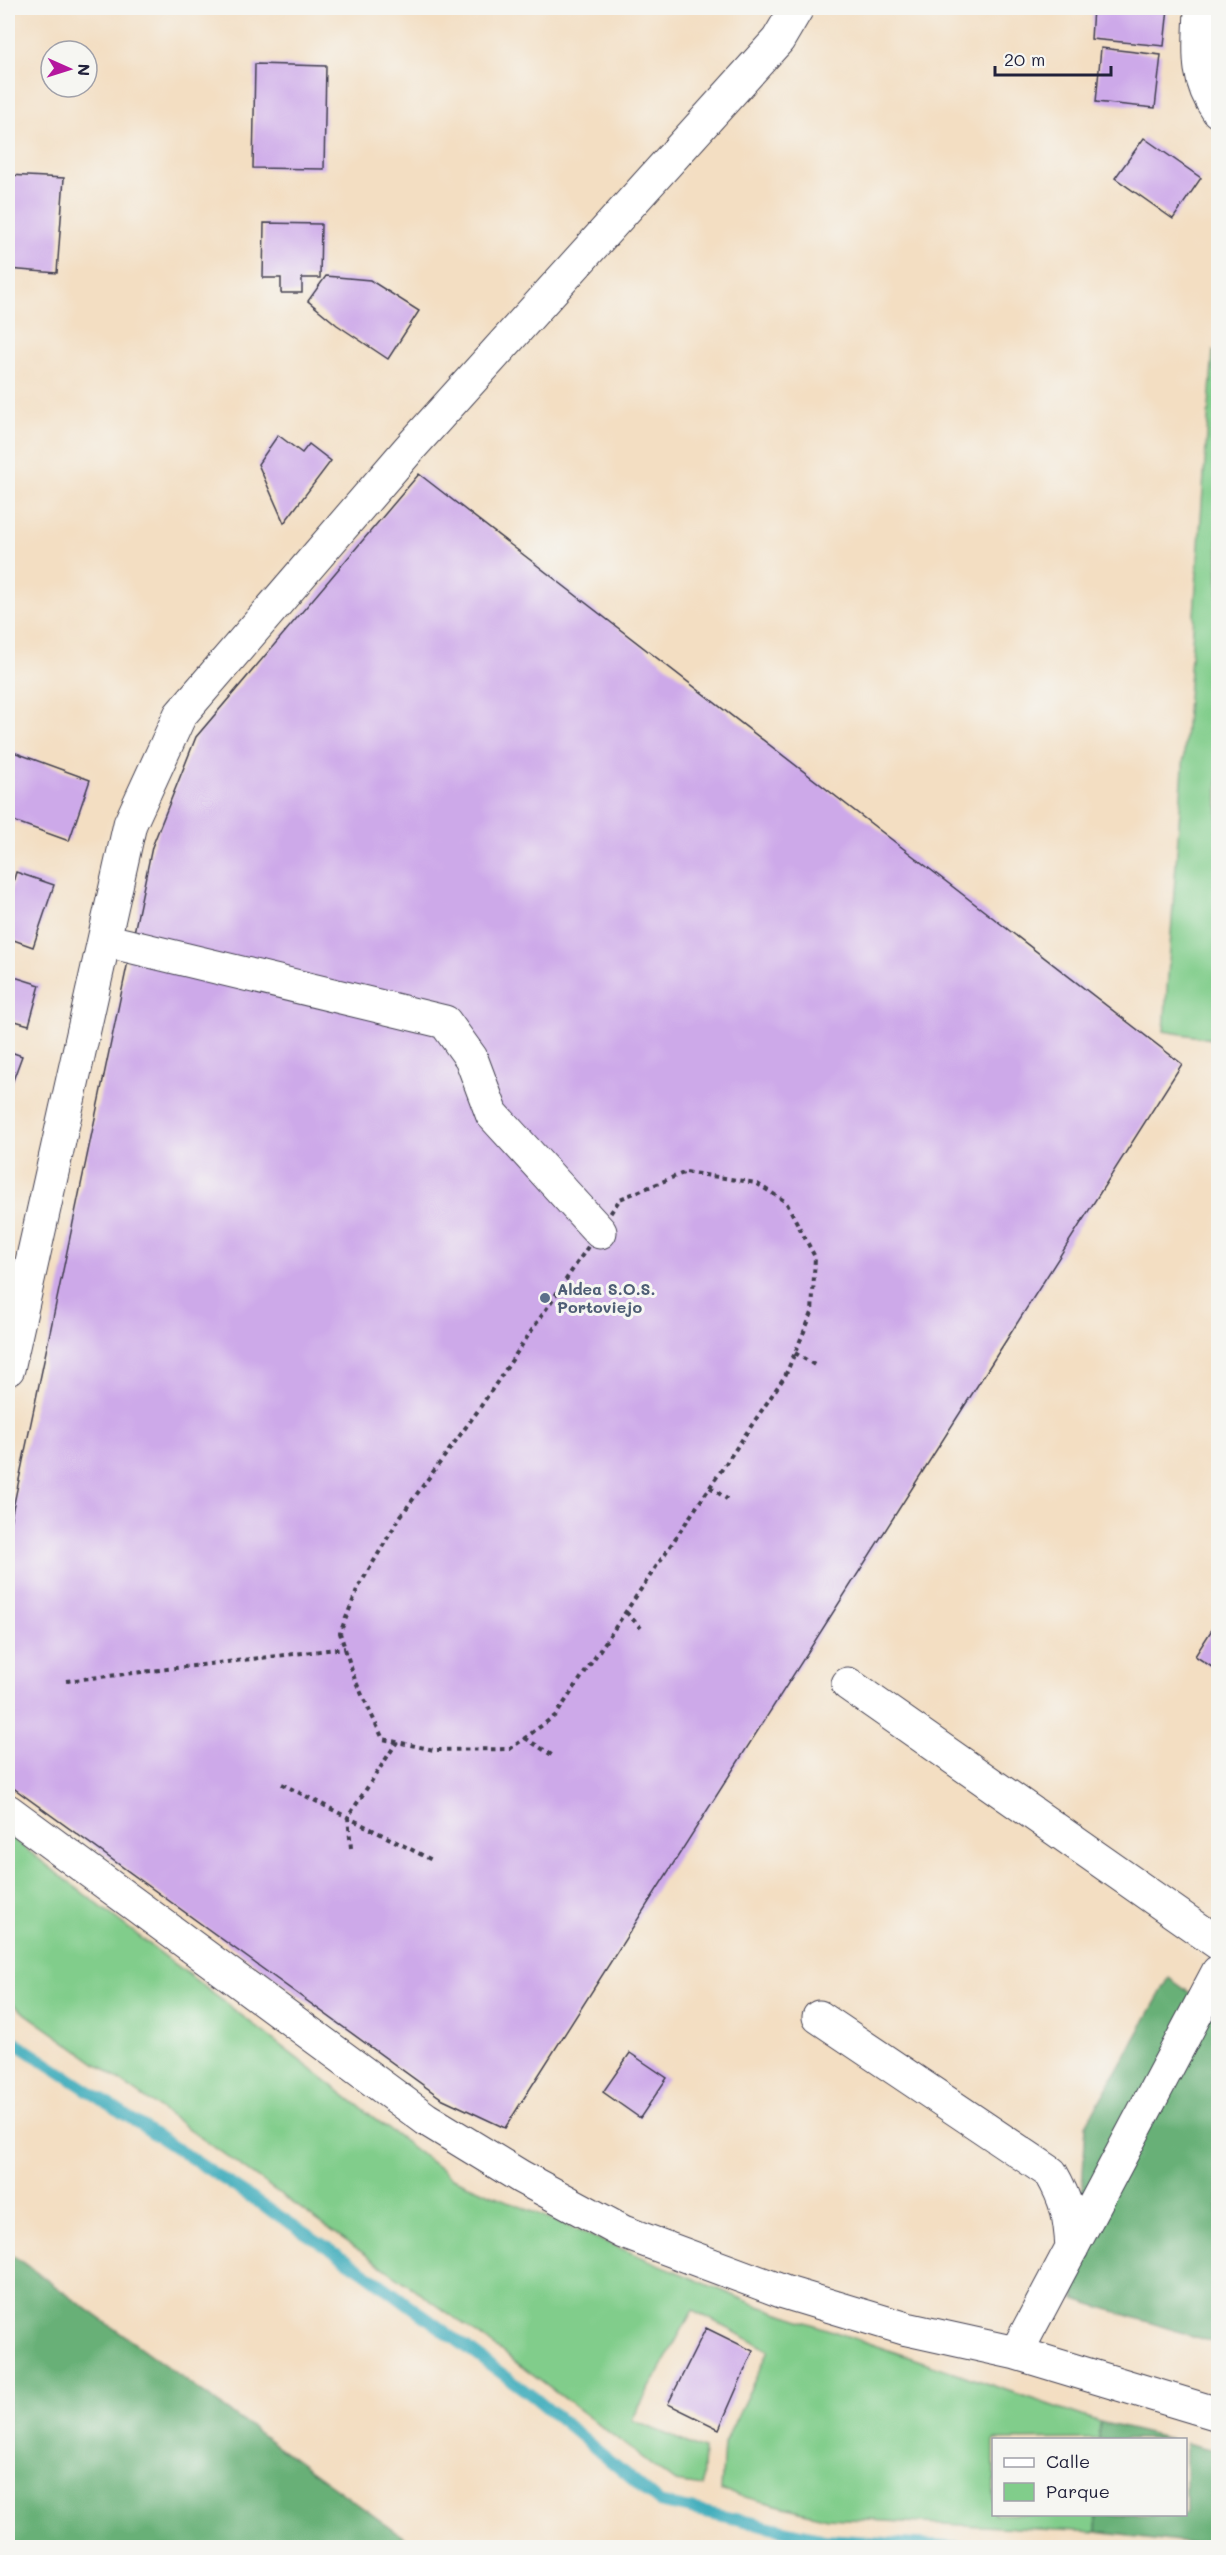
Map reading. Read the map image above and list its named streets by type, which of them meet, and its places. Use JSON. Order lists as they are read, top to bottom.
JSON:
{
  "places": ["Aldea S.O.S. Portoviejo"],
  "legend": ["Calle", "Parque"],
  "scale_bar": "20 m",
  "north": "right"
}
